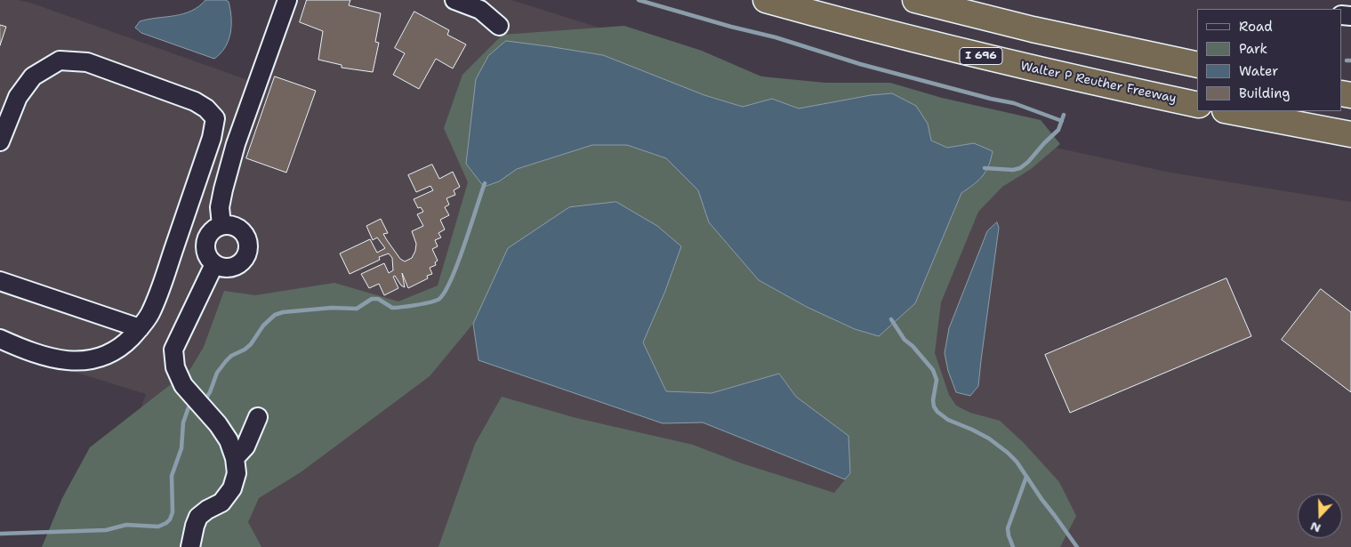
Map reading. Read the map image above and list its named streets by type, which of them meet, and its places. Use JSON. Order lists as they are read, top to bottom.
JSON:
{
  "streets": {
    "highway": ["I 696", "Walter P Reuther Freeway"]
  },
  "legend": [
    "Road",
    "Park",
    "Water",
    "Building"
  ],
  "north": "bottom"
}
